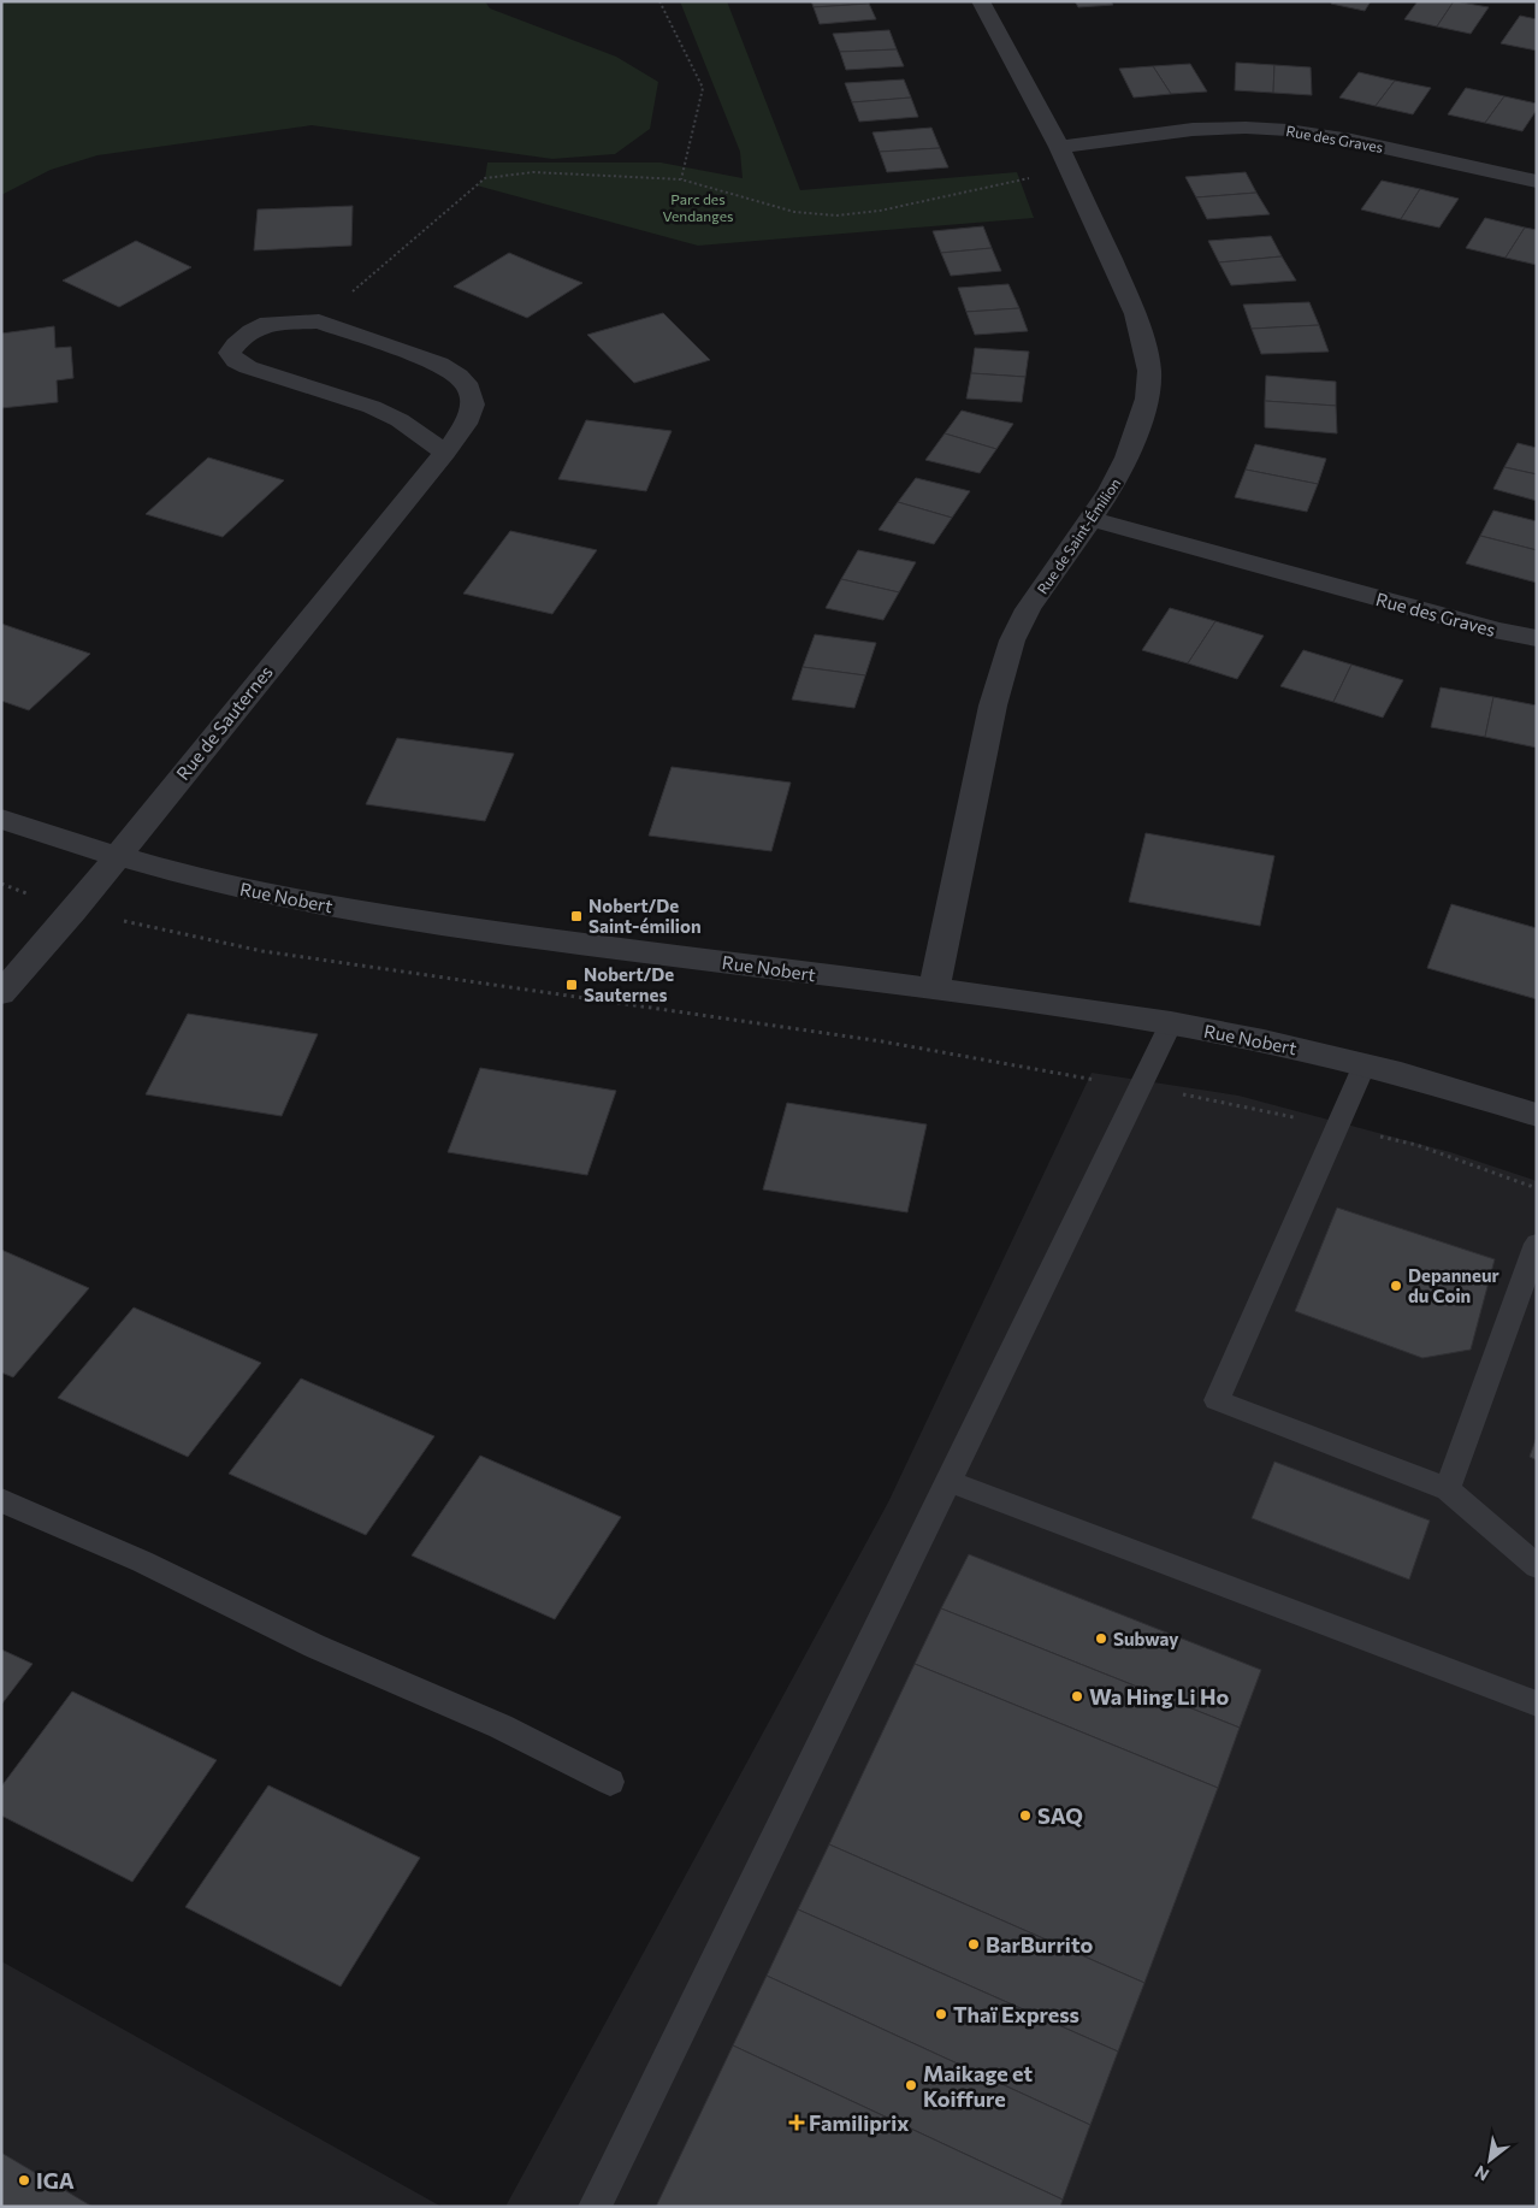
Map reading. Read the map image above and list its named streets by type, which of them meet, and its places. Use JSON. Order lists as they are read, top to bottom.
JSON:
{
  "streets": {
    "street": [
      "Rue des Graves",
      "Rue de Saint-Émilion",
      "Rue de Sauternes",
      "Rue Nobert"
    ]
  },
  "crossings": [
    ["Rue des Graves", "Rue de Saint-Émilion"],
    ["Rue de Saint-Émilion", "Rue Nobert"],
    ["Rue de Sauternes", "Rue Nobert"]
  ],
  "parks": ["Parc des Vendanges"],
  "places": {
    "transit": ["Nobert/De Saint-émilion", "Nobert/De Sauternes"],
    "other": [
      "Depanneur du Coin",
      "Subway",
      "Wa Hing Li Ho",
      "SAQ",
      "BarBurrito",
      "Thaï Express",
      "Maikage et Koiffure",
      "IGA"
    ],
    "health": ["Familiprix"]
  },
  "north": "bottom left"
}
